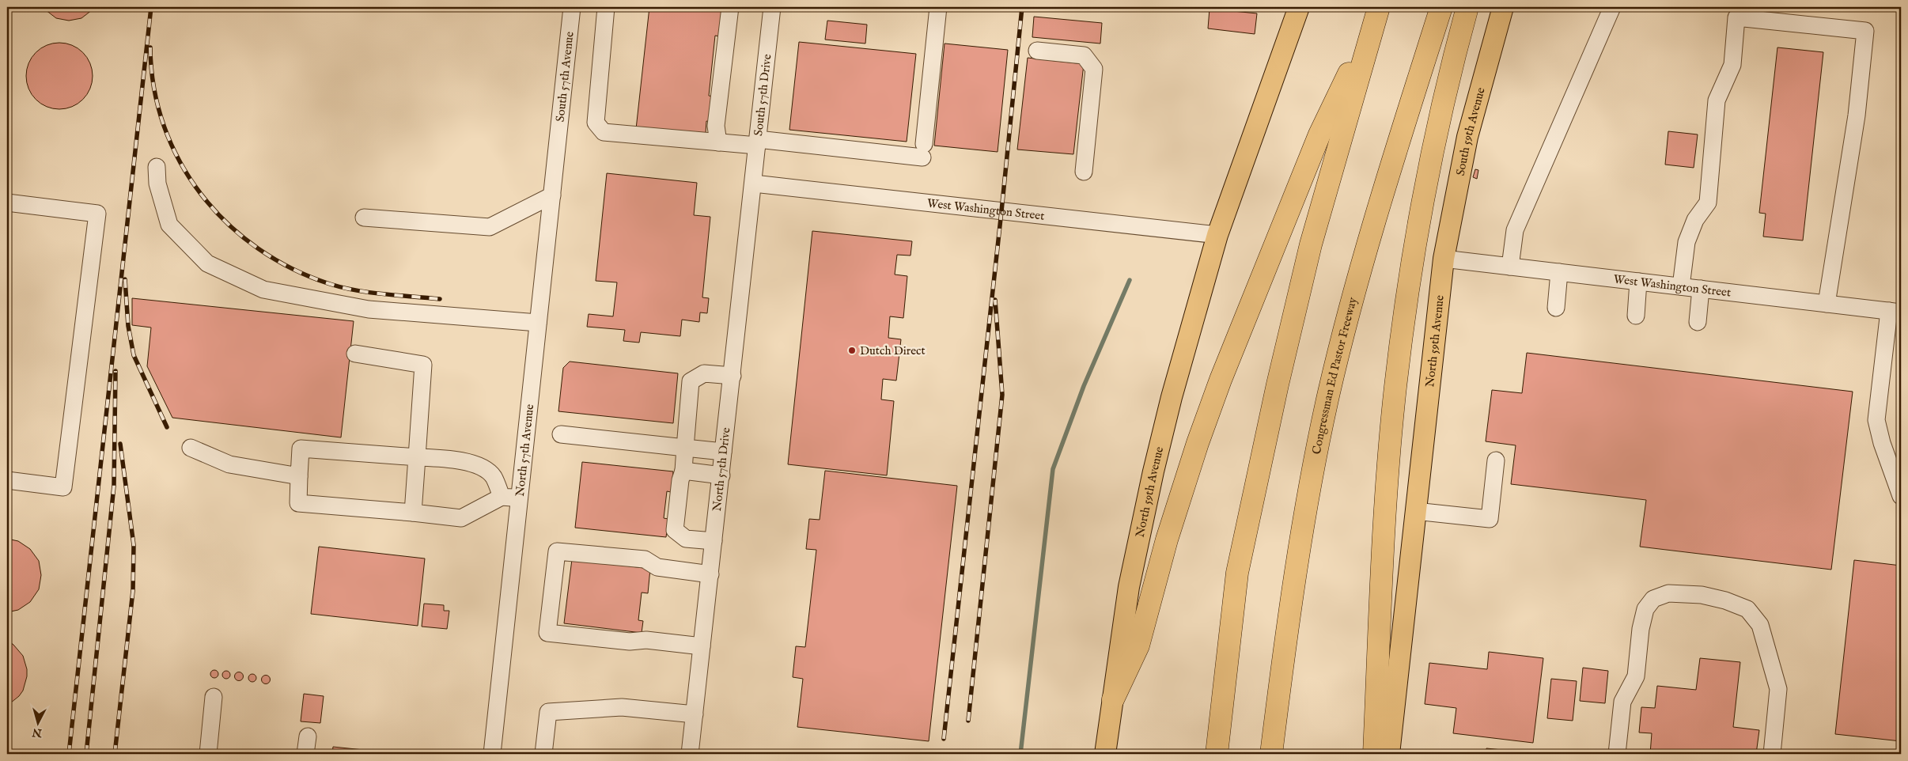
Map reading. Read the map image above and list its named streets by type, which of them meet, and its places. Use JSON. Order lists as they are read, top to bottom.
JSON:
{
  "streets": {
    "highway": ["Congressman Ed Pastor Freeway"],
    "main road": ["South 59th Avenue", "North 59th Avenue"],
    "street": [
      "South 57th Avenue",
      "South 57th Drive",
      "West Washington Street",
      "North 57th Avenue",
      "North 57th Drive"
    ]
  },
  "crossings": [
    ["South 57th Avenue", "North 57th Avenue"],
    ["South 57th Drive", "West Washington Street"],
    ["South 57th Drive", "North 57th Drive"],
    ["South 59th Avenue", "West Washington Street"],
    ["South 59th Avenue", "North 59th Avenue"],
    ["West Washington Street", "North 59th Avenue"],
    ["West Washington Street", "North 57th Drive"]
  ],
  "places": ["Dutch Direct"],
  "north": "bottom"
}
